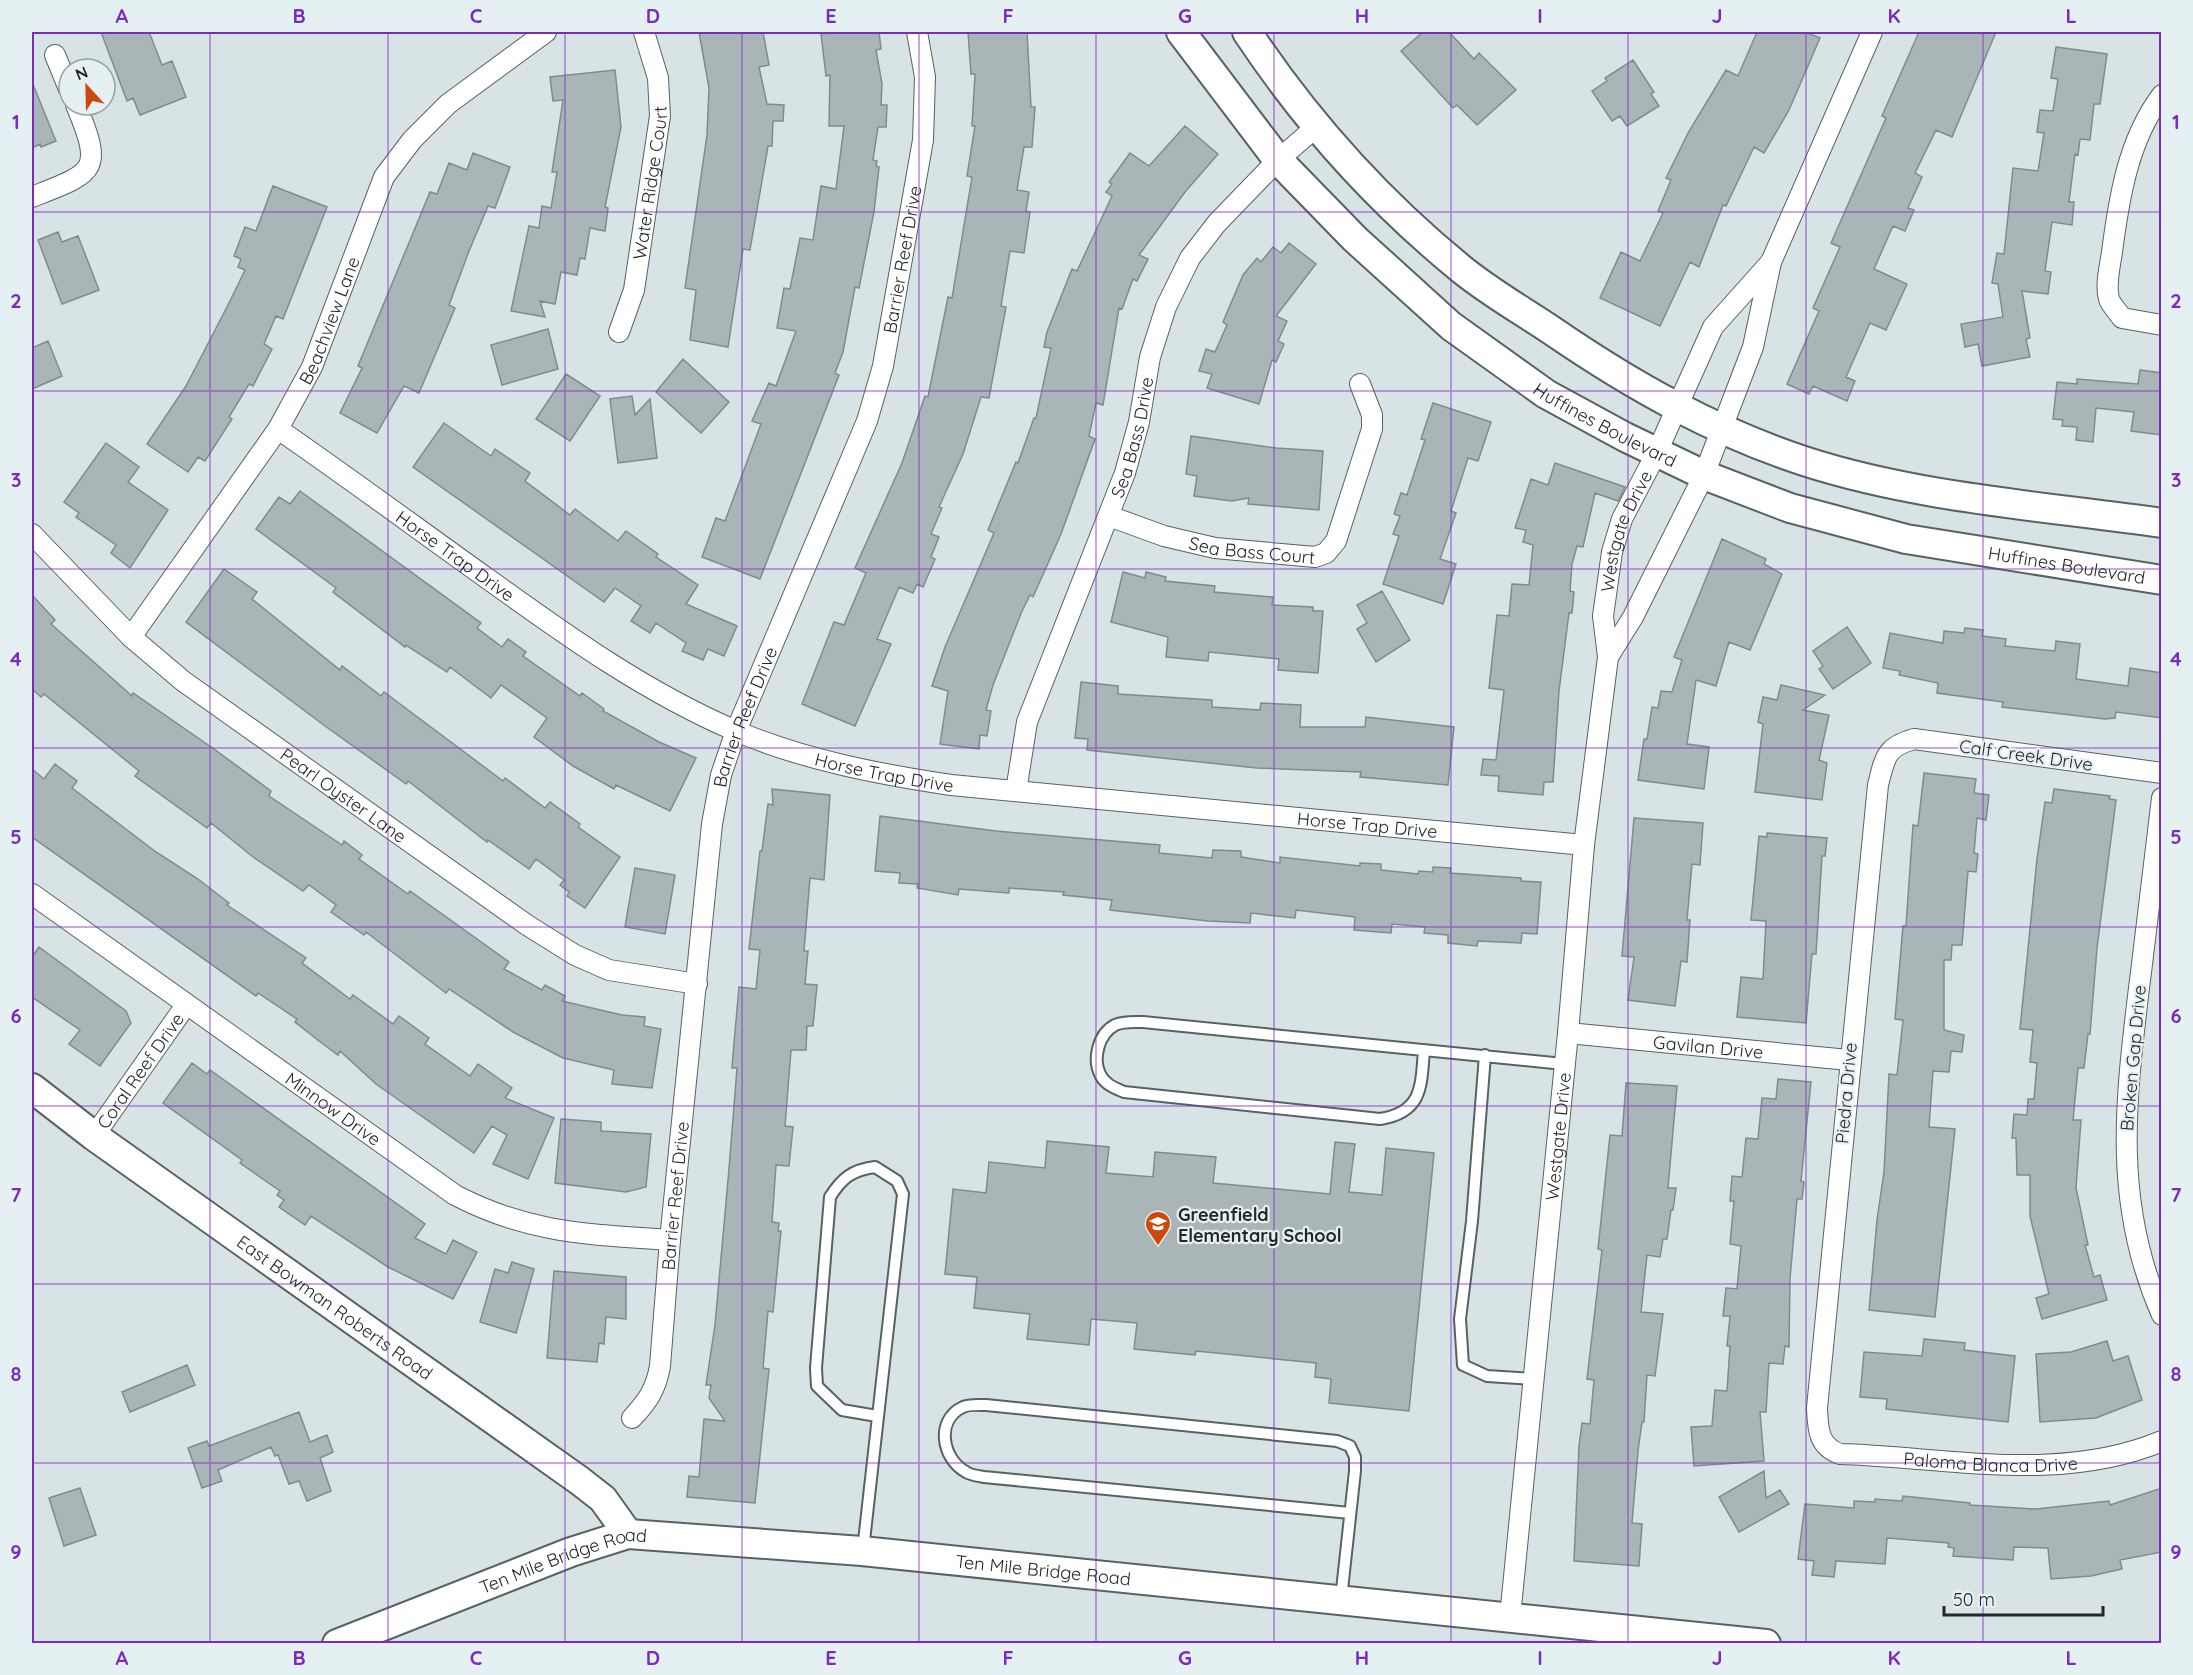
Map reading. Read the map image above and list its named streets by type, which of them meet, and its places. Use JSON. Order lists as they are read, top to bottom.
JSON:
{
  "streets": {
    "main road": ["Huffines Boulevard", "East Bowman Roberts Road", "Ten Mile Bridge Road"],
    "street": [
      "Water Ridge Court",
      "Barrier Reef Drive",
      "Beachview Lane",
      "Sea Bass Drive",
      "Westgate Drive",
      "Sea Bass Court",
      "Horse Trap Drive",
      "Calf Creek Drive",
      "Pearl Oyster Lane",
      "Gavilan Drive",
      "Broken Gap Drive",
      "Coral Reef Drive",
      "Piedra Drive",
      "Minnow Drive",
      "Paloma Blanca Drive"
    ]
  },
  "crossings": [
    ["Barrier Reef Drive", "Horse Trap Drive"],
    ["Barrier Reef Drive", "Pearl Oyster Lane"],
    ["Barrier Reef Drive", "Minnow Drive"],
    ["Beachview Lane", "Horse Trap Drive"],
    ["Beachview Lane", "Pearl Oyster Lane"],
    ["Huffines Boulevard", "Sea Bass Drive"],
    ["Huffines Boulevard", "Westgate Drive"],
    ["Sea Bass Drive", "Sea Bass Court"],
    ["Sea Bass Drive", "Horse Trap Drive"],
    ["Westgate Drive", "Horse Trap Drive"],
    ["Westgate Drive", "Gavilan Drive"],
    ["Westgate Drive", "Ten Mile Bridge Road"],
    ["Calf Creek Drive", "Piedra Drive"],
    ["Gavilan Drive", "Piedra Drive"],
    ["Coral Reef Drive", "Minnow Drive"],
    ["Coral Reef Drive", "East Bowman Roberts Road"],
    ["Piedra Drive", "Paloma Blanca Drive"],
    ["East Bowman Roberts Road", "Ten Mile Bridge Road"]
  ],
  "places": {
    "school or university": ["Greenfield Elementary School"]
  },
  "scale_bar": "50 m",
  "north": "top",
  "grid": {
    "columns": [
      "A",
      "B",
      "C",
      "D",
      "E",
      "F",
      "G",
      "H",
      "I",
      "J",
      "K",
      "L"
    ],
    "rows": [
      "1",
      "2",
      "3",
      "4",
      "5",
      "6",
      "7",
      "8",
      "9"
    ]
  }
}
